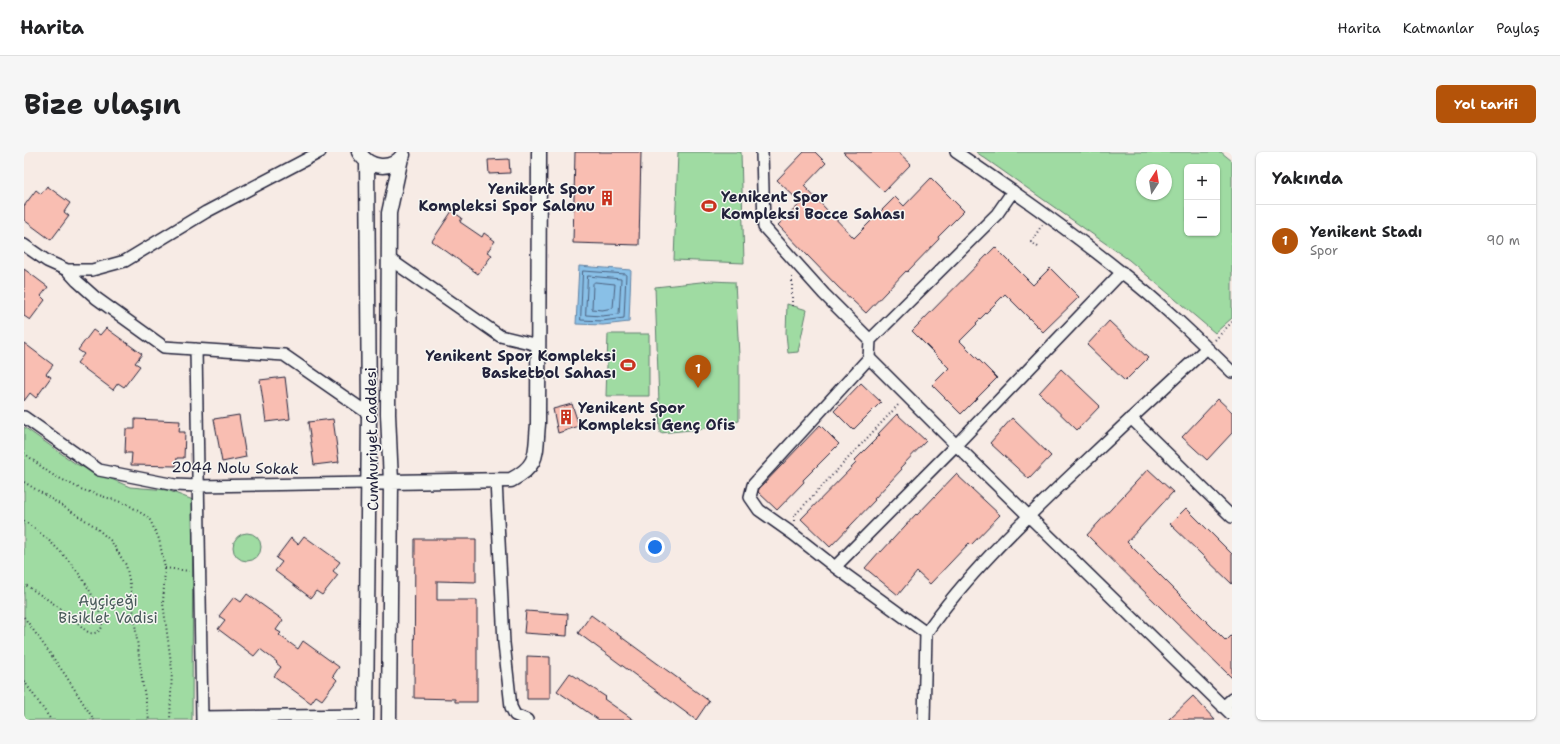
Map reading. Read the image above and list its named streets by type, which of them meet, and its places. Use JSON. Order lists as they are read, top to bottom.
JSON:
{
  "streets": {
    "street": ["Cumhuriyet Caddesi", "2044 Nolu Sokak"]
  },
  "crossings": [
    ["Cumhuriyet Caddesi", "2044 Nolu Sokak"]
  ],
  "parks": ["Ayçiçeği Bisiklet Vadisi"],
  "places": {
    "building": ["Yenikent Spor Kompleksi Spor Salonu", "Yenikent Spor Kompleksi Genç Ofis"],
    "sports": ["Yenikent Spor Kompleksi Bocce Sahası", "Yenikent Spor Kompleksi Basketbol Sahası"]
  },
  "north": "top",
  "page": {
    "header": "Harita",
    "nav": ["Harita", "Katmanlar", "Paylaş"],
    "title": "Bize ulaşın",
    "buttons": "Yol tarifi",
    "heading": "Yakında",
    "map_buttons": ["+", "−"],
    "list": [
      {
        "mark": "1",
        "name": "Yenikent Stadı",
        "note": "Spor",
        "value": "90 m"
      }
    ],
    "pins": "1"
  }
}
